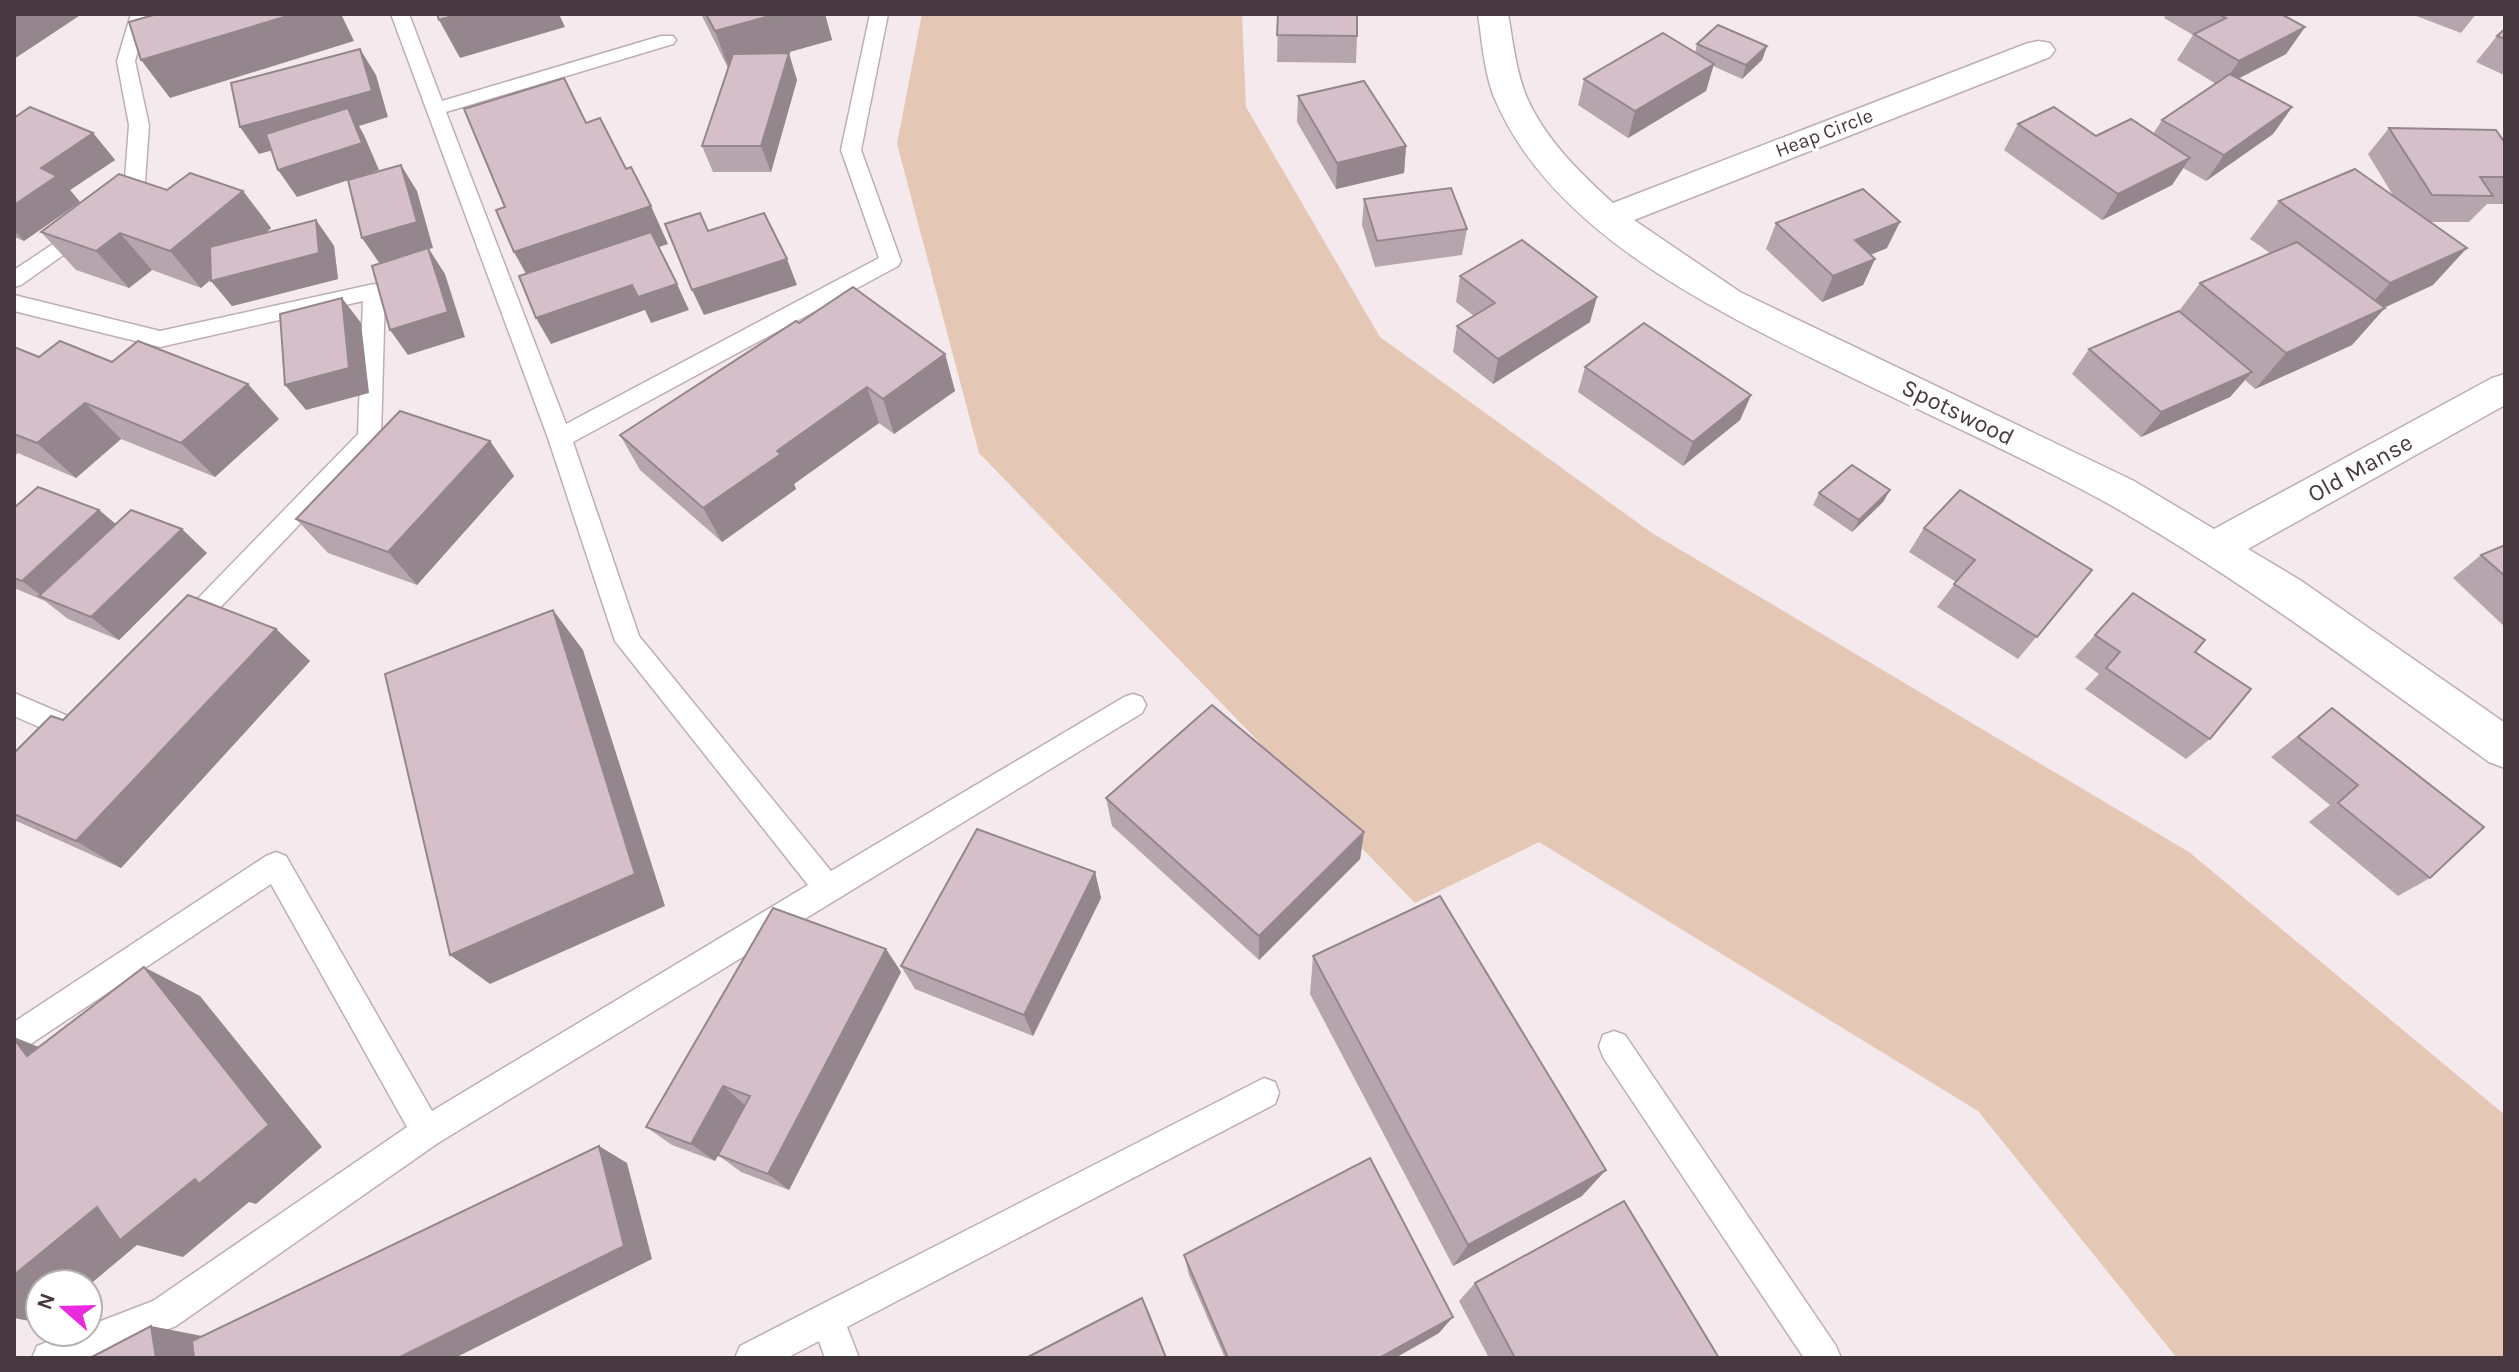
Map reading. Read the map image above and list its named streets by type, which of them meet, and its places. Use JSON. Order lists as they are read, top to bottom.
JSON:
{
  "streets": {
    "street": ["Heap Circle", "Spotswood", "Old Manse"]
  },
  "crossings": [
    ["Heap Circle", "Spotswood"],
    ["Spotswood", "Old Manse"]
  ],
  "north": "left"
}
